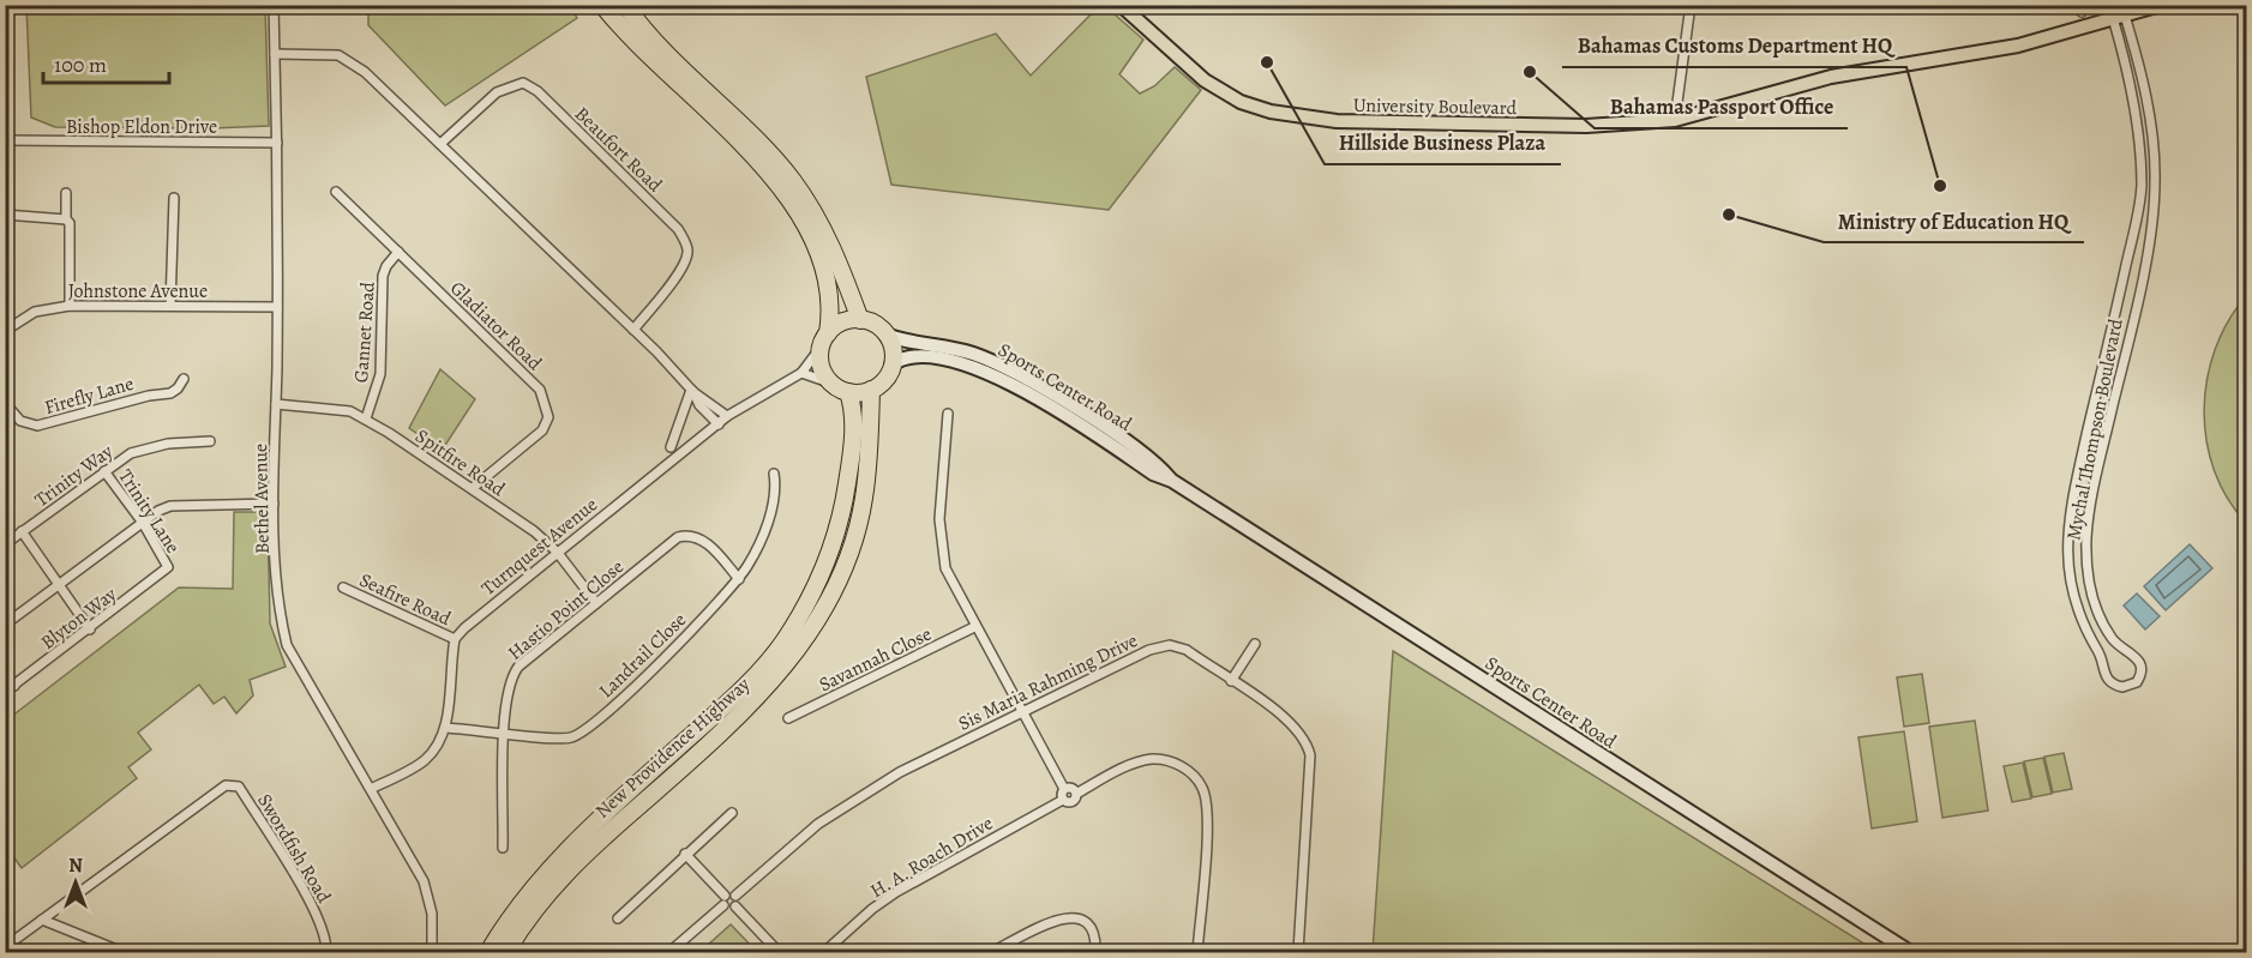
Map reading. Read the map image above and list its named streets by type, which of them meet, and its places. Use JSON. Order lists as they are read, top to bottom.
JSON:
{
  "streets": {
    "highway": ["New Providence Highway"],
    "main road": ["University Boulevard", "Sports Center Road"],
    "street": [
      "Bishop Eldon Drive",
      "Beaufort Road",
      "Johnstone Avenue",
      "Gladiator Road",
      "Gannet Road",
      "Firefly Lane",
      "Mychal Thompson Boulevard",
      "Spitfire Road",
      "Trinity Way",
      "Bethel Avenue",
      "Trinity Lane",
      "Turnquest Avenue",
      "Seafire Road",
      "Hastio Point Close",
      "Blyton Way",
      "Landrail Close",
      "Savannah Close",
      "Sis Maria Rahming Drive",
      "Swordfish Road",
      "H. A. Roach Drive"
    ]
  },
  "crossings": [
    ["University Boulevard", "Mychal Thompson Boulevard"],
    ["Bishop Eldon Drive", "Bethel Avenue"],
    ["Johnstone Avenue", "Bethel Avenue"],
    ["Gladiator Road", "Gannet Road"],
    ["Gladiator Road", "Spitfire Road"],
    ["Gannet Road", "Spitfire Road"],
    ["Sports Center Road", "New Providence Highway"],
    ["Spitfire Road", "Bethel Avenue"],
    ["Spitfire Road", "Turnquest Avenue"],
    ["Spitfire Road", "Hastio Point Close"],
    ["Trinity Way", "Trinity Lane"],
    ["Trinity Lane", "Blyton Way"],
    ["Turnquest Avenue", "Seafire Road"],
    ["Hastio Point Close", "Landrail Close"]
  ],
  "places": [
    "Hillside Business Plaza",
    "Bahamas Passport Office",
    "Bahamas Customs Department HQ",
    "Ministry of Education HQ"
  ],
  "scale_bar": "100 m",
  "north": "top"
}
